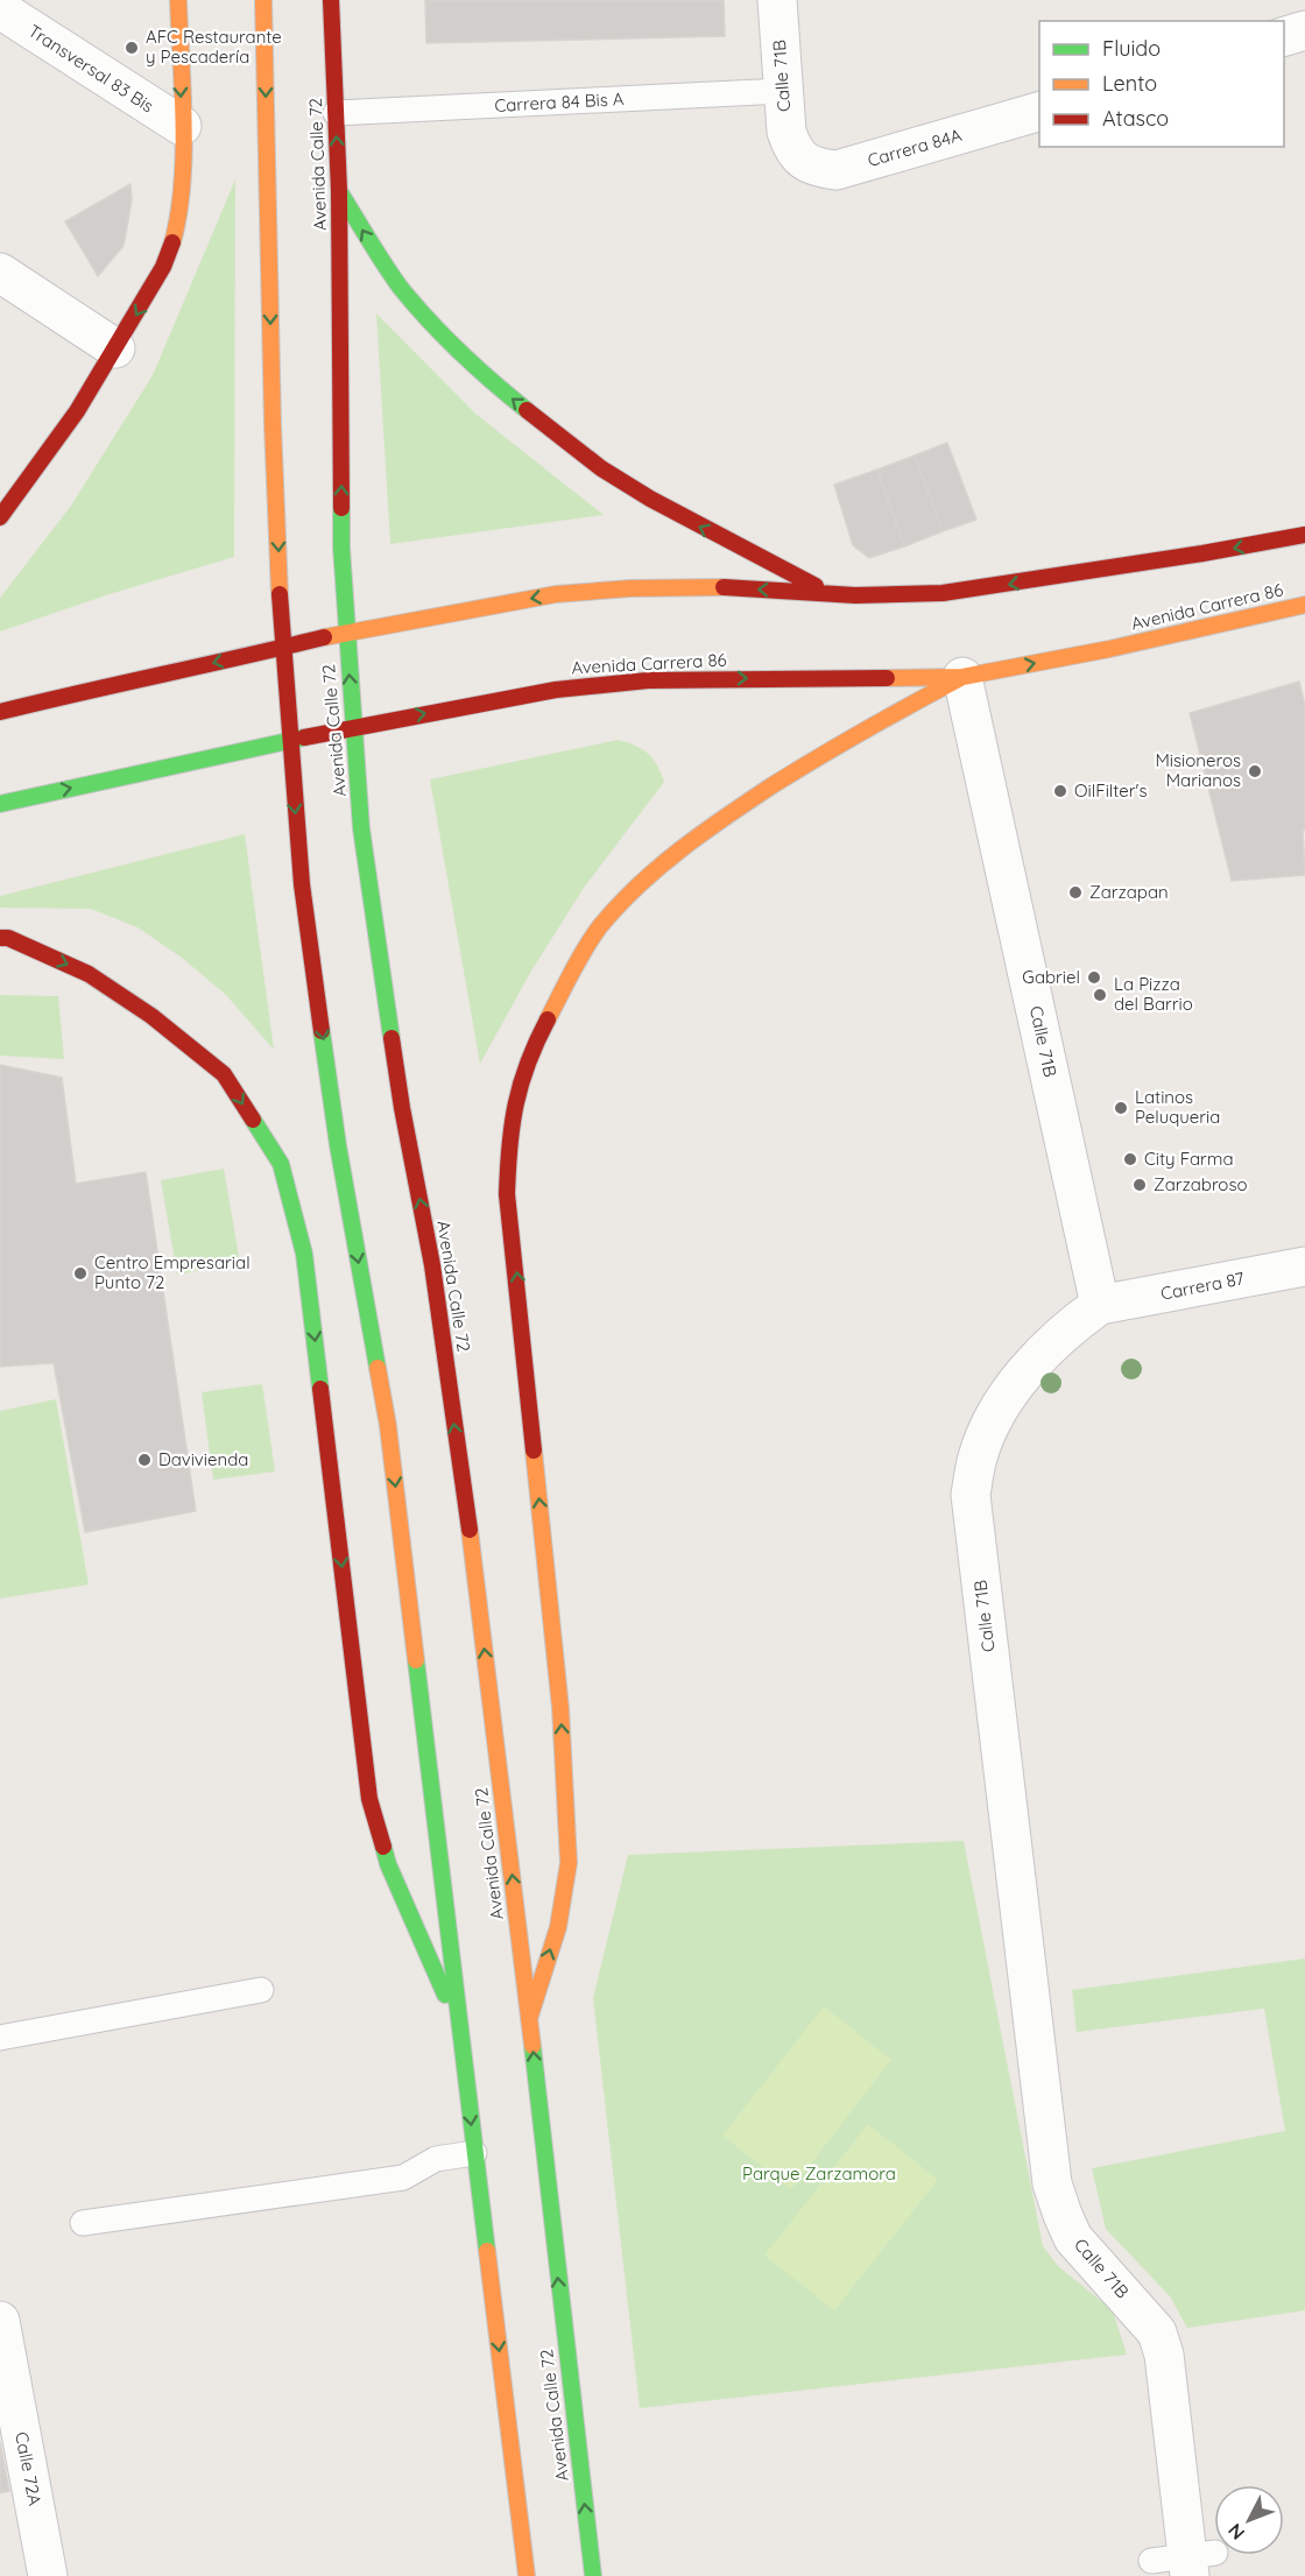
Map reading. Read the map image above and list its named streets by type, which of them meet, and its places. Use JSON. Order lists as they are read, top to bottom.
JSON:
{
  "streets": {
    "main road": ["Avenida Calle 72", "Avenida Carrera 86"],
    "street": [
      "Transversal 83 Bis",
      "Calle 71B",
      "Carrera 84A",
      "Carrera 87",
      "Calle 72A"
    ],
    "lane": ["Carrera 84 Bis A"]
  },
  "crossings": [
    ["Calle 71B", "Carrera 84 Bis A"],
    ["Calle 71B", "Carrera 84A"],
    ["Calle 71B", "Avenida Carrera 86"],
    ["Calle 71B", "Carrera 87"],
    ["Carrera 84 Bis A", "Avenida Calle 72"],
    ["Avenida Calle 72", "Avenida Carrera 86"]
  ],
  "parks": ["Parque Zarzamora"],
  "places": [
    "AFC Restaurante y Pescadería",
    "Misioneros Marianos",
    "OilFilter's",
    "Zarzapan",
    "Gabriel",
    "La Pizza del Barrio",
    "Latinos Peluqueria",
    "City Farma",
    "Zarzabroso",
    "Centro Empresarial Punto 72",
    "Davivienda"
  ],
  "legend": ["Fluido", "Lento", "Atasco"],
  "north": "bottom left"
}
